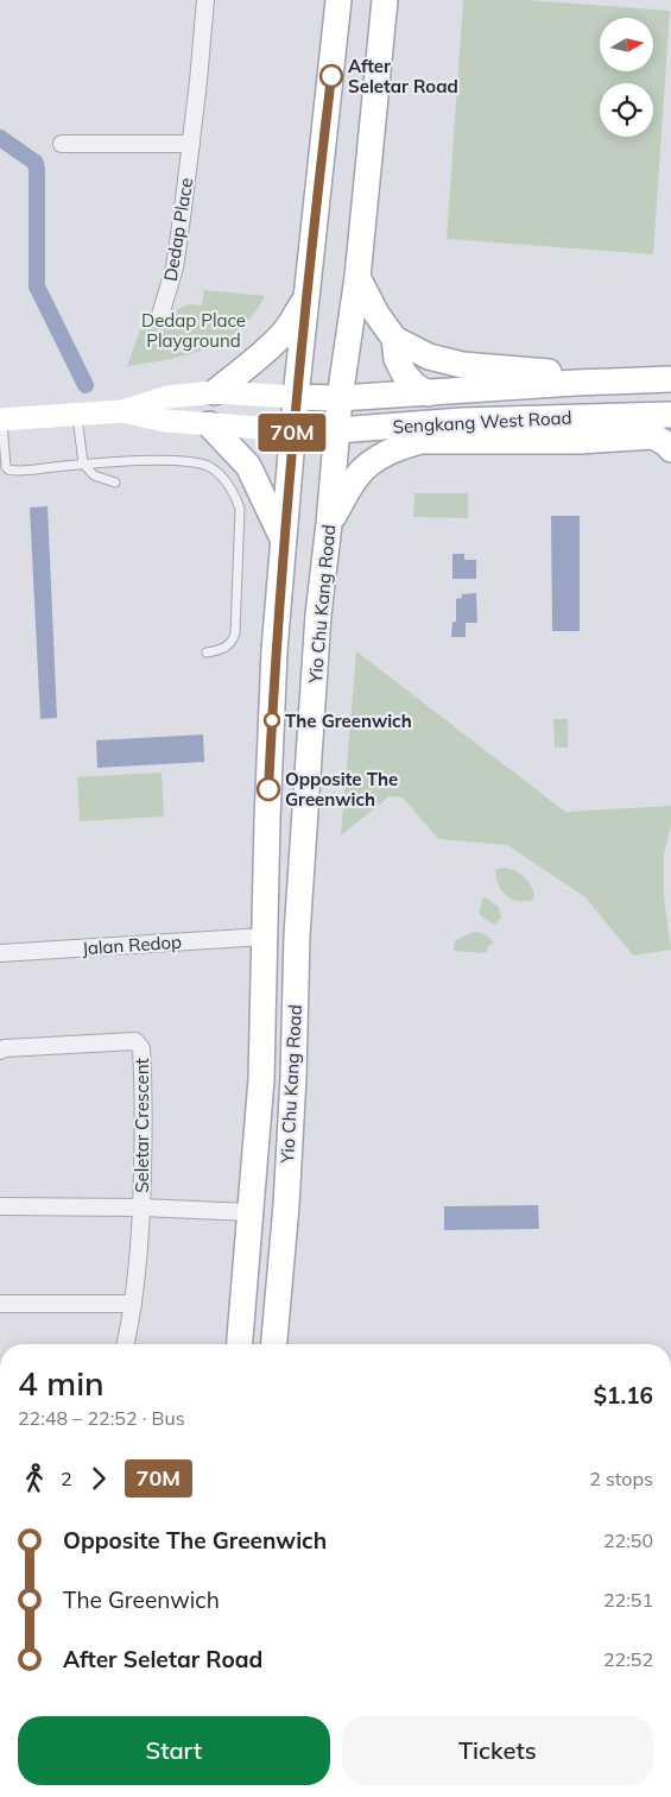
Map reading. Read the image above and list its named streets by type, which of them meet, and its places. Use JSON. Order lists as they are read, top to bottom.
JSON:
{
  "streets": {
    "main road": ["Sengkang West Road", "Yio Chu Kang Road"],
    "street": ["Dedap Place", "Jalan Redop", "Seletar Crescent"]
  },
  "crossings": [
    ["Sengkang West Road", "Yio Chu Kang Road"],
    ["Yio Chu Kang Road", "Jalan Redop"]
  ],
  "parks": ["Dedap Place Playground"],
  "places": ["After Seletar Road", "The Greenwich", "Opposite The Greenwich"],
  "lines": ["bus line 70M"],
  "north": "right",
  "page": {
    "on_map": "70M",
    "heading": ["4 min", "22:48 – 22:52 · Bus", "$1.16"],
    "legs": ["2", "70M", "2 stops"],
    "list": [
      {
        "name": "Opposite The Greenwich",
        "value": "22:50"
      },
      {
        "name": "The Greenwich",
        "value": "22:51"
      },
      {
        "name": "After Seletar Road",
        "value": "22:52"
      }
    ],
    "buttons": ["Start", "Tickets"]
  }
}
